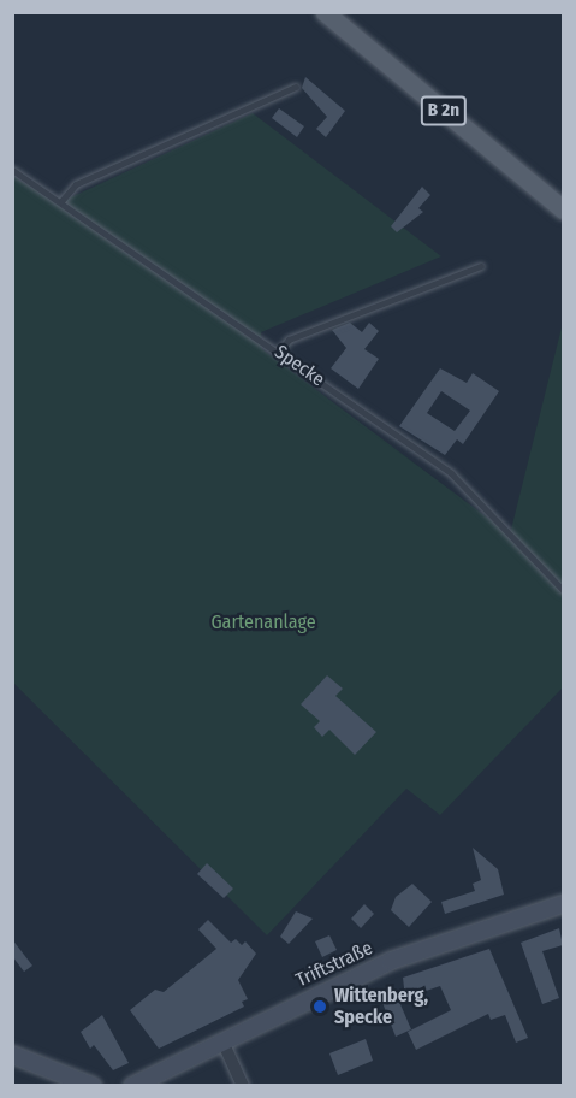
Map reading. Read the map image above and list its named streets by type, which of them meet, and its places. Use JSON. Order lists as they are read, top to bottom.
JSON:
{
  "streets": {
    "main road": ["B 2n", "Triftstraße"],
    "lane": ["Specke"]
  },
  "parks": ["Gartenanlage"],
  "places": ["Wittenberg, Specke"]
}
